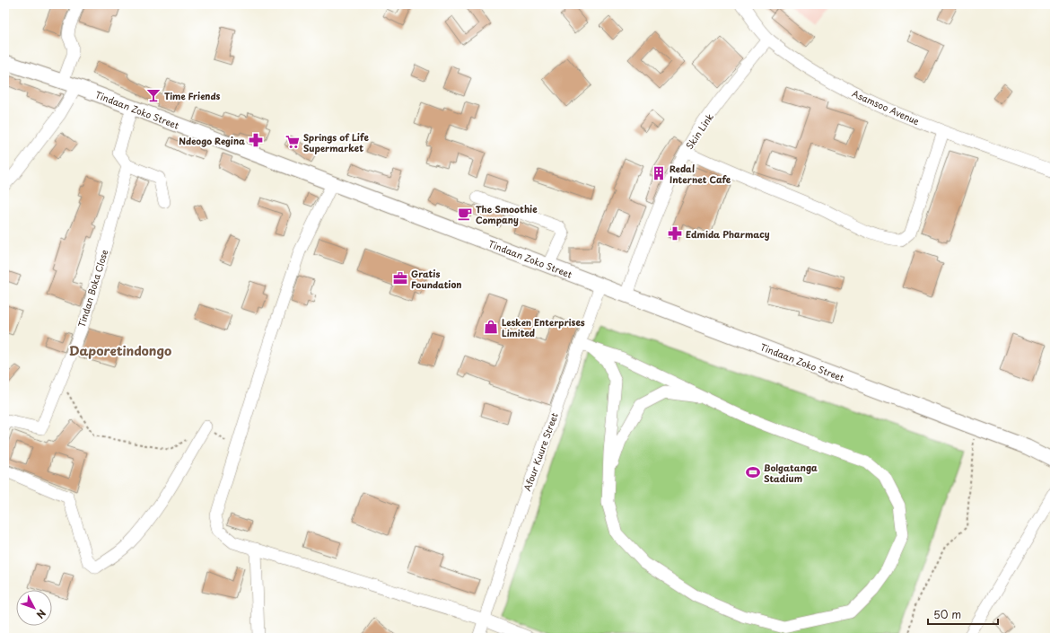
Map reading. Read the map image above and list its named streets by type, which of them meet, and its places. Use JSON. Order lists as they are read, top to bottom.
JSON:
{
  "streets": {
    "main road": ["Tindaan Zoko Street"],
    "street": [
      "Asamsoo Avenue",
      "Skin Link",
      "Tindan Boka Close",
      "Afour Kuure Street"
    ]
  },
  "crossings": [
    ["Asamsoo Avenue", "Skin Link"],
    ["Tindaan Zoko Street", "Skin Link"],
    ["Tindaan Zoko Street", "Afour Kuure Street"]
  ],
  "districts": ["Daporetindongo"],
  "places": {
    "bar": ["Time Friends"],
    "pharmacy": ["Ndeogo Regina", "Edmida Pharmacy"],
    "supermarket": ["Springs of Life Supermarket"],
    "building": ["Redal Internet Cafe"],
    "cafe": ["The Smoothie Company"],
    "office": ["Gratis Foundation"],
    "shop": ["Lesken Enterprises Limited"],
    "sports": ["Bolgatanga Stadium"]
  },
  "scale_bar": "50 m",
  "north": "bottom right"
}
